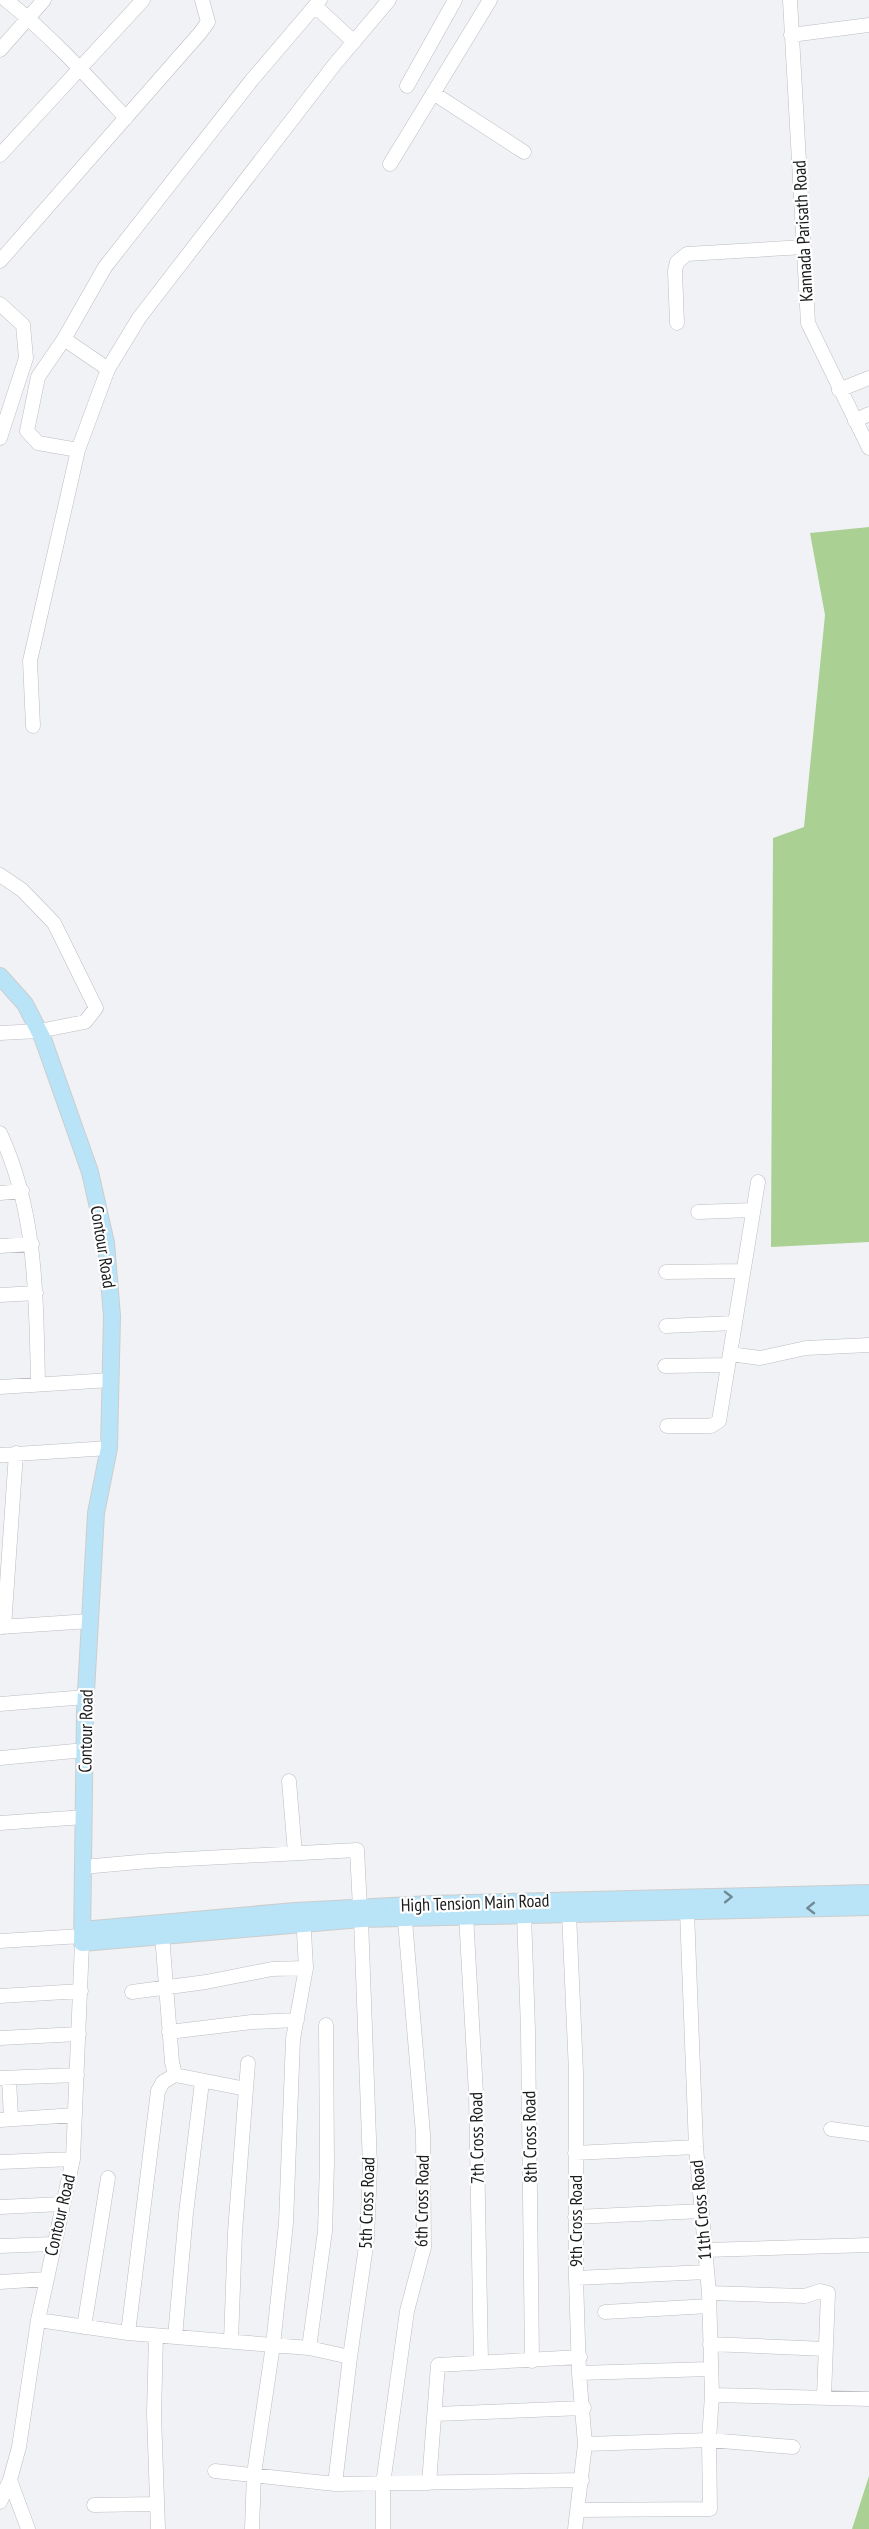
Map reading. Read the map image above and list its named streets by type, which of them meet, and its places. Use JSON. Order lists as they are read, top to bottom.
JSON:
{
  "streets": {
    "main road": ["Contour Road", "High Tension Main Road"],
    "street": [
      "Kannada Parisath Road",
      "8th Cross Road",
      "7th Cross Road",
      "6th Cross Road",
      "5th Cross Road",
      "11th Cross Road",
      "9th Cross Road"
    ]
  },
  "crossings": [
    ["Contour Road", "High Tension Main Road"],
    ["High Tension Main Road", "6th Cross Road"],
    ["High Tension Main Road", "5th Cross Road"],
    ["11th Cross Road", "9th Cross Road"]
  ]
}
